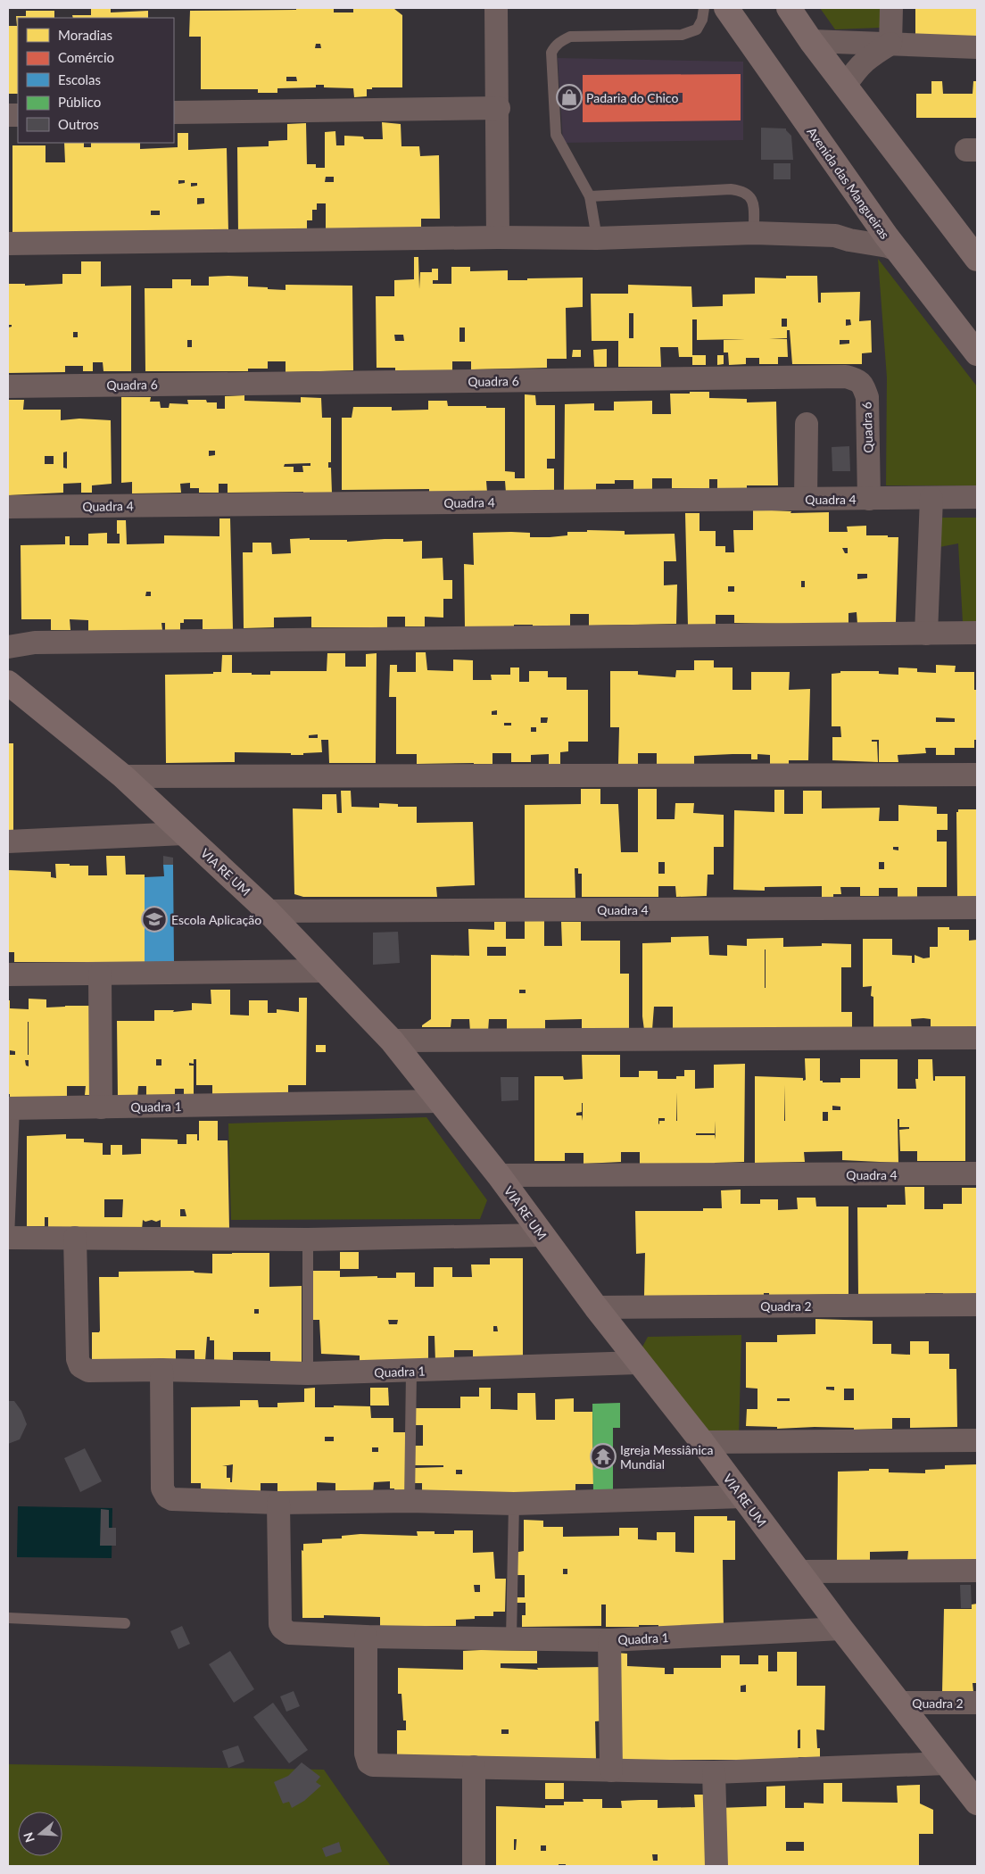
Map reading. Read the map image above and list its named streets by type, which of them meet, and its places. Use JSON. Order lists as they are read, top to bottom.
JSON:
{
  "streets": {
    "street": [
      "Avenida das Mangueiras",
      "Quadra 6",
      "Quadra 4",
      "VIA RE UM",
      "Quadra 1",
      "Quadra 2"
    ]
  },
  "crossings": [
    ["Quadra 6", "Quadra 4"],
    ["Quadra 4", "VIA RE UM"],
    ["VIA RE UM", "Quadra 1"],
    ["VIA RE UM", "Quadra 2"]
  ],
  "places": {
    "shop": ["Padaria do Chico"],
    "school or university": ["Escola Aplicação"],
    "temple": ["Igreja Messiânica Mundial"]
  },
  "legend": [
    "Moradias",
    "Comércio",
    "Escolas",
    "Público",
    "Outros"
  ],
  "north": "left"
}
